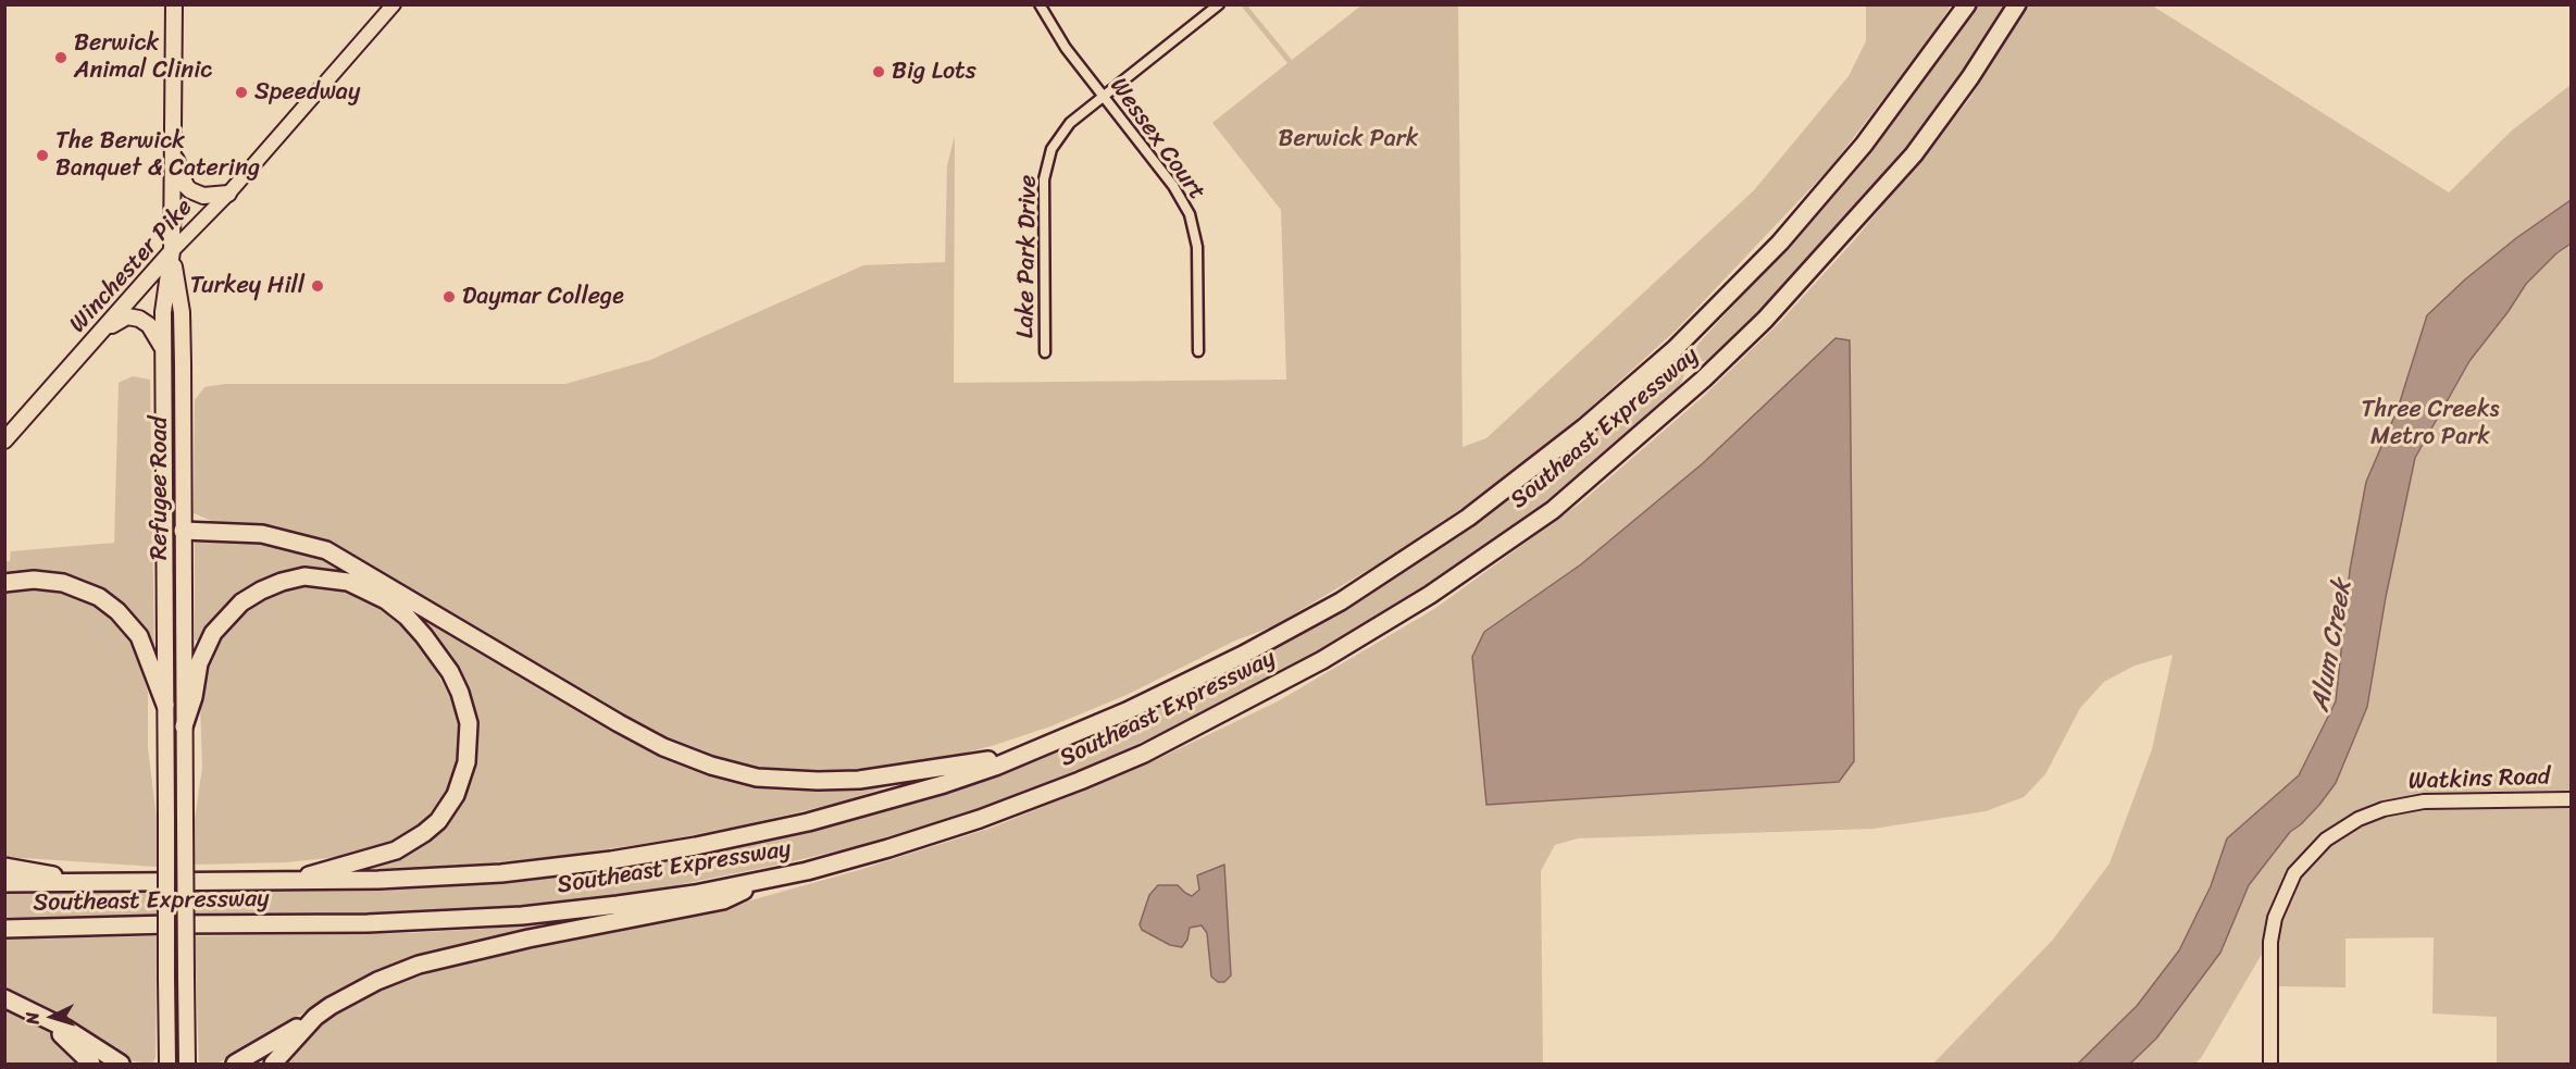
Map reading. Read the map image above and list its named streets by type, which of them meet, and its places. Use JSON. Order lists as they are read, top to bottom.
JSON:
{
  "streets": {
    "highway": ["Southeast Expressway"],
    "main road": ["Winchester Pike", "Refugee Road"],
    "street": ["Wessex Court", "Lake Park Drive", "Watkins Road"]
  },
  "crossings": [
    ["Wessex Court", "Lake Park Drive"],
    ["Winchester Pike", "Refugee Road"]
  ],
  "water": ["Alum Creek"],
  "parks": ["Berwick Park", "Three Creeks Metro Park"],
  "places": [
    "Berwick Animal Clinic",
    "Big Lots",
    "Speedway",
    "The Berwick Banquet & Catering",
    "Turkey Hill",
    "Daymar College"
  ],
  "north": "left"
}
